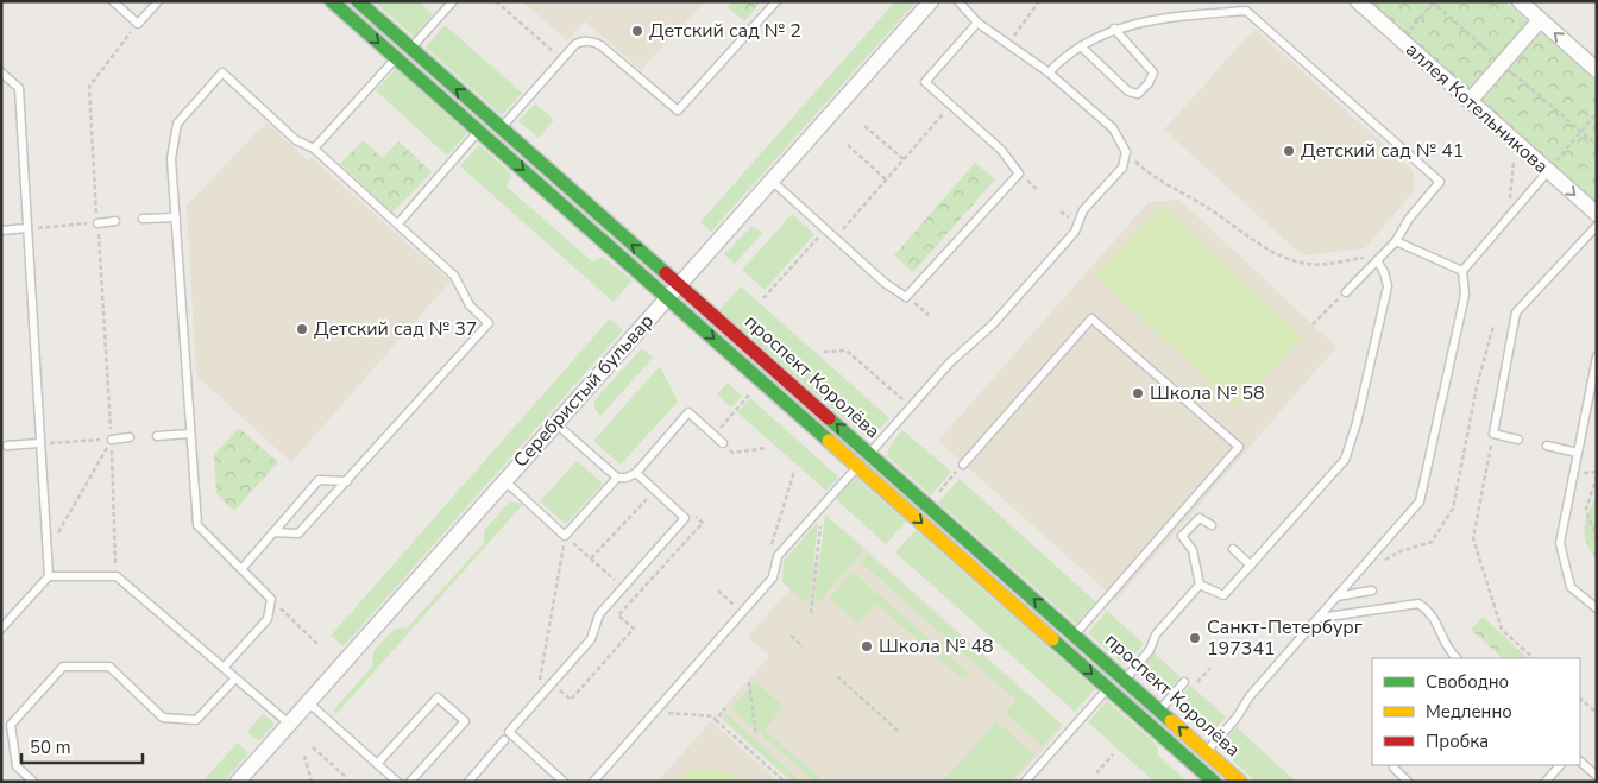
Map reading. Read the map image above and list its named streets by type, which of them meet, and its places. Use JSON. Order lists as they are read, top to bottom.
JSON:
{
  "streets": {
    "street": ["аллея Котельникова", "проспект Королёва", "Серебристый бульвар"]
  },
  "crossings": [
    ["проспект Королёва", "Серебристый бульвар"]
  ],
  "places": [
    "Детский сад № 2",
    "Детский сад № 41",
    "Детский сад № 37",
    "Школа № 58",
    "Санкт-Петербург 197341",
    "Школа № 48"
  ],
  "legend": ["Свободно", "Медленно", "Пробка"],
  "scale_bar": "50 m"
}
